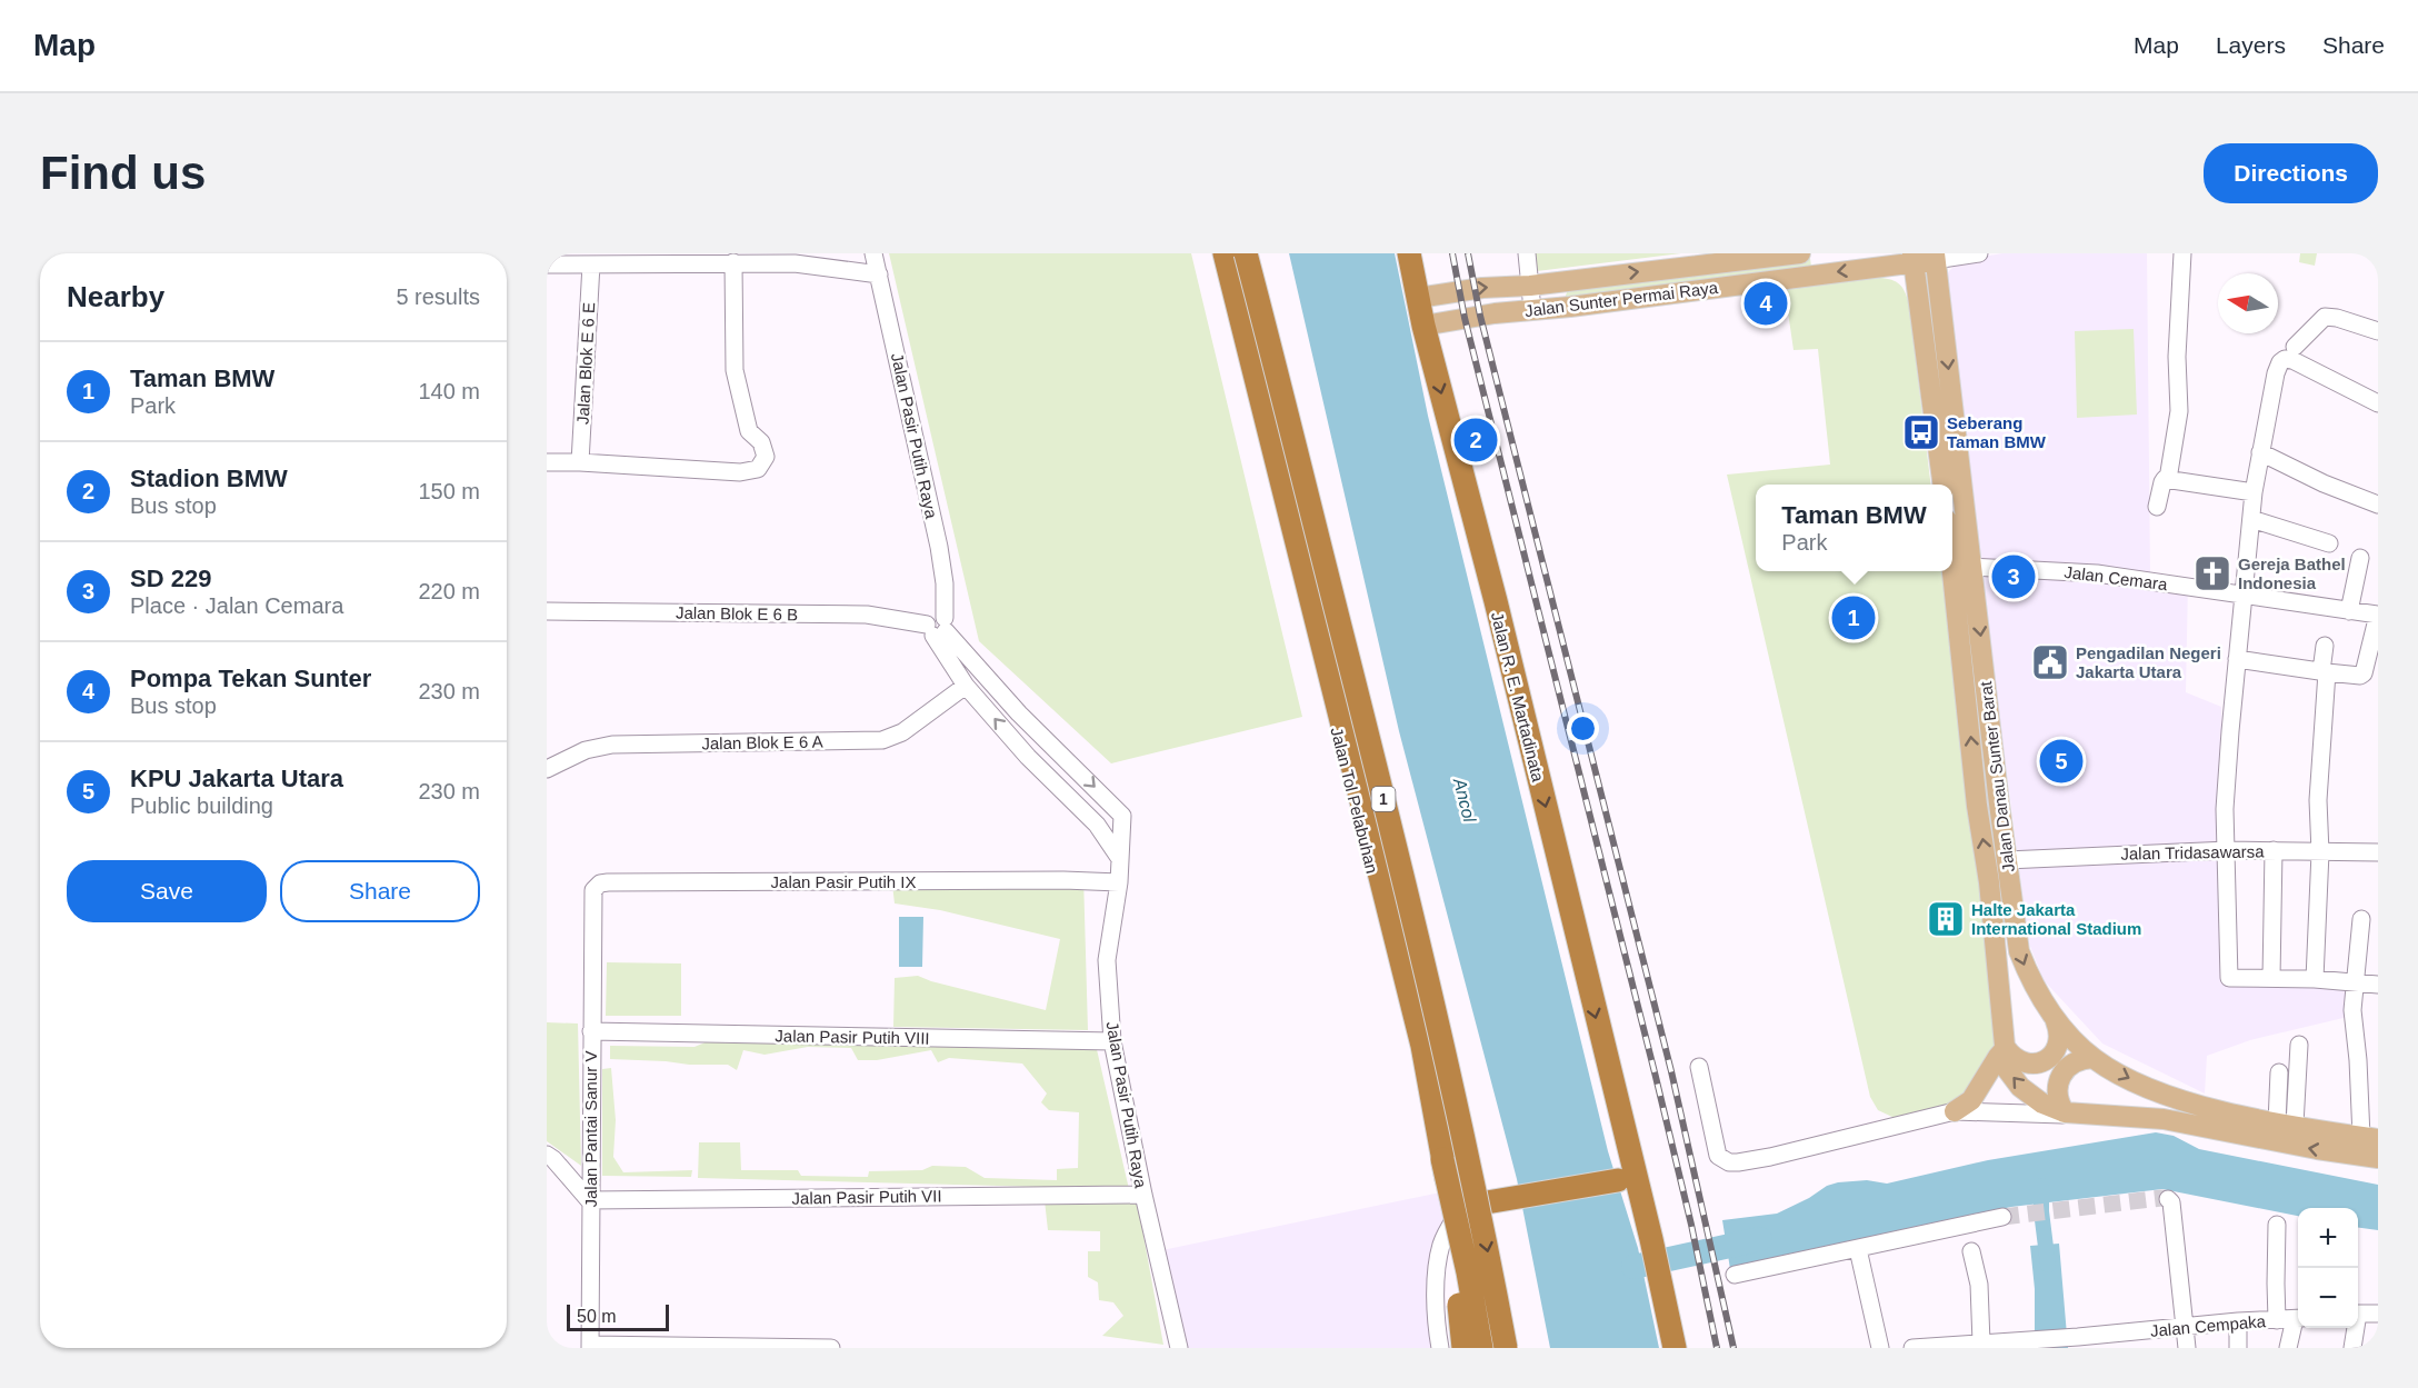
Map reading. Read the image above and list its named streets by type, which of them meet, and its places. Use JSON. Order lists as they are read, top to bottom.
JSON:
{
  "streets": {
    "highway": ["Jalan R. E. Martadinata", "1", "Jalan Tol Pelabuhan"],
    "main road": ["Jalan Sunter Permai Raya", "Jalan Danau Sunter Barat"],
    "street": [
      "Jalan Blok E 6 E",
      "Jalan Pasir Putih Raya",
      "Jalan Cemara",
      "Jalan Blok E 6 B",
      "Jalan Blok E 6 A",
      "Jalan Tridasawarsa",
      "Jalan Pasir Putih IX",
      "Jalan Pasir Putih VIII",
      "Jalan Pantai Sanur V",
      "Jalan Pasir Putih VII",
      "Jalan Cempaka"
    ]
  },
  "crossings": [
    ["Jalan Sunter Permai Raya", "Jalan R. E. Martadinata"],
    ["Jalan Sunter Permai Raya", "Jalan Danau Sunter Barat"],
    ["Jalan Pasir Putih Raya", "Jalan Blok E 6 B"],
    ["Jalan Pasir Putih Raya", "Jalan Pasir Putih IX"],
    ["Jalan Pasir Putih Raya", "Jalan Pasir Putih VIII"],
    ["Jalan Pasir Putih Raya", "Jalan Pasir Putih VII"],
    ["Jalan Cemara", "Jalan Danau Sunter Barat"],
    ["Jalan Danau Sunter Barat", "Jalan Tridasawarsa"],
    ["Jalan Pasir Putih IX", "Jalan Pantai Sanur V"],
    ["Jalan Pasir Putih VIII", "Jalan Pantai Sanur V"],
    ["Jalan Pantai Sanur V", "Jalan Pasir Putih VII"]
  ],
  "water": ["Ancol"],
  "places": {
    "bus stop": ["Seberang Taman BMW"],
    "church": ["Gereja Bathel Indonesia"],
    "public building": ["Pengadilan Negeri Jakarta Utara"],
    "building": ["Halte Jakarta International Stadium"]
  },
  "scale_bar": "50 m",
  "north": "left",
  "page": {
    "header": "Map",
    "nav": ["Map", "Layers", "Share"],
    "buttons": [
      "Directions",
      ["Save", "Share"]
    ],
    "title": "Find us",
    "heading": ["Nearby", "5 results"],
    "pins": [
      "4",
      "2",
      "3",
      "1",
      "5"
    ],
    "list": [
      {
        "mark": "1",
        "name": "Taman BMW",
        "note": "Park",
        "value": "140 m"
      },
      {
        "mark": "2",
        "name": "Stadion BMW",
        "note": "Bus stop",
        "value": "150 m"
      },
      {
        "mark": "3",
        "name": "SD 229",
        "note": "Place · Jalan Cemara",
        "value": "220 m"
      },
      {
        "mark": "4",
        "name": "Pompa Tekan Sunter",
        "note": "Bus stop",
        "value": "230 m"
      },
      {
        "mark": "5",
        "name": "KPU Jakarta Utara",
        "note": "Public building",
        "value": "230 m"
      }
    ],
    "popup": ["Taman BMW", "Park"],
    "map_buttons": ["+", "−"],
    "scale": "50 m"
  }
}
